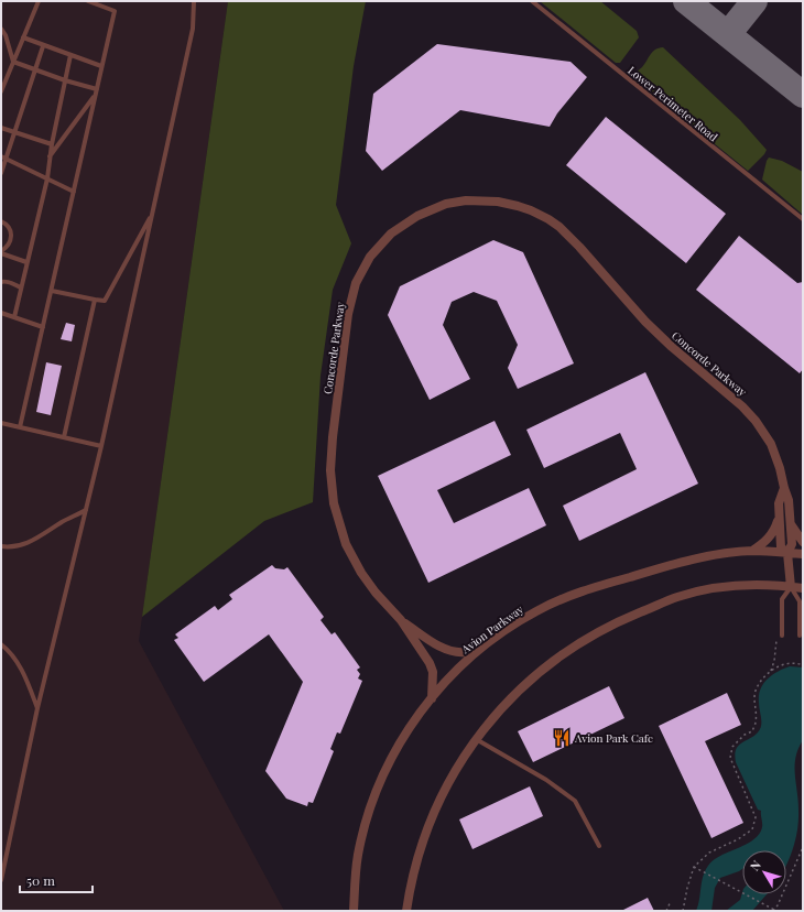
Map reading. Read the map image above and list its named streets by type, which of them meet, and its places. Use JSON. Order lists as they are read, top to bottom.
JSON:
{
  "streets": {
    "street": ["Concorde Parkway", "Avion Parkway"],
    "lane": ["Lower Perimeter Road"]
  },
  "crossings": [
    ["Concorde Parkway", "Avion Parkway"]
  ],
  "places": {
    "restaurant": ["Avion Park Cafe"]
  },
  "scale_bar": "50 m",
  "north": "top left"
}
